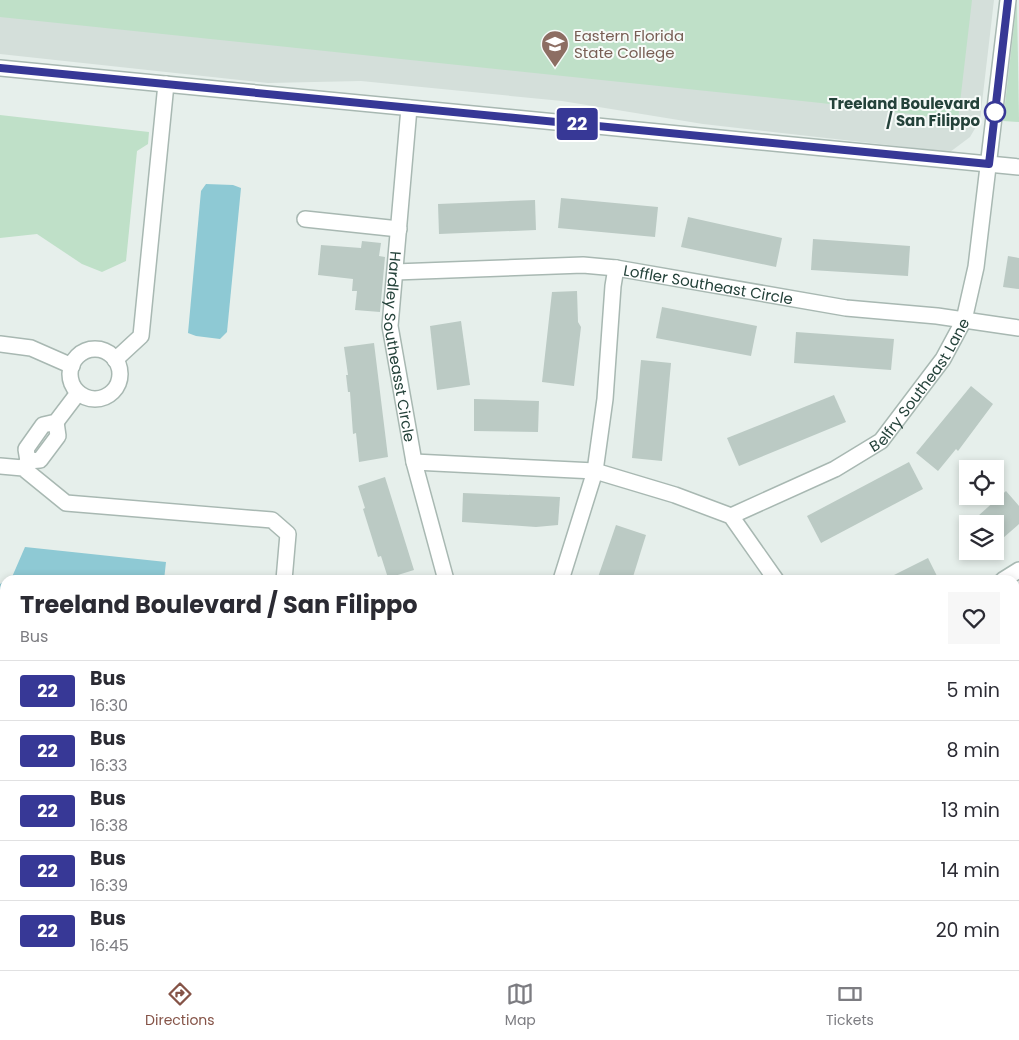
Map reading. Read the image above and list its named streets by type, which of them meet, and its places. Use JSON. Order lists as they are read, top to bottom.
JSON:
{
  "streets": {
    "street": ["Loffler Southeast Circle", "Hardley Southeasst Circle", "Belfry Southeast Lane"]
  },
  "crossings": [
    ["Loffler Southeast Circle", "Hardley Southeasst Circle"],
    ["Loffler Southeast Circle", "Belfry Southeast Lane"]
  ],
  "places": {
    "school or university": ["Eastern Florida State College"],
    "other": ["Treeland Boulevard / San Filippo"]
  },
  "lines": ["bus line 22"],
  "page": {
    "on_map": "22",
    "heading": ["Treeland Boulevard / San Filippo", "Bus"],
    "list": [
      {
        "mark": "22",
        "name": "Bus",
        "note": "16:30",
        "value": "5 min"
      },
      {
        "mark": "22",
        "name": "Bus",
        "note": "16:33",
        "value": "8 min"
      },
      {
        "mark": "22",
        "name": "Bus",
        "note": "16:38",
        "value": "13 min"
      },
      {
        "mark": "22",
        "name": "Bus",
        "note": "16:39",
        "value": "14 min"
      },
      {
        "mark": "22",
        "name": "Bus",
        "note": "16:45",
        "value": "20 min"
      }
    ],
    "tabs": ["Directions", "Map", "Tickets"]
  }
}
